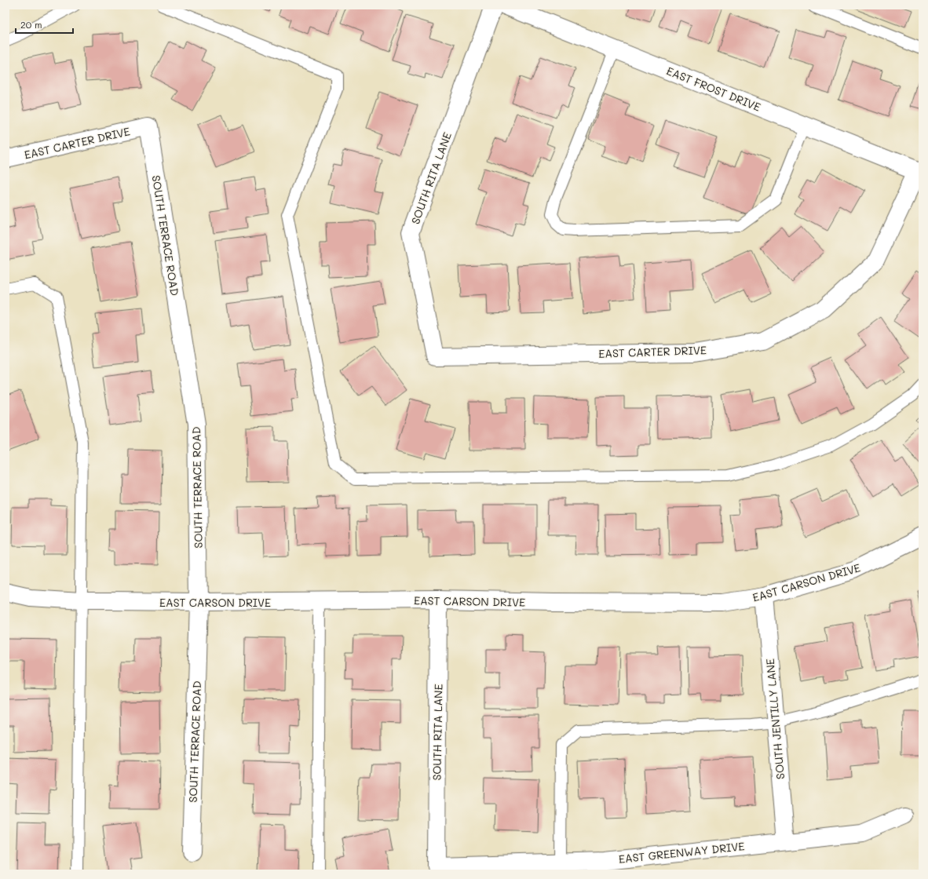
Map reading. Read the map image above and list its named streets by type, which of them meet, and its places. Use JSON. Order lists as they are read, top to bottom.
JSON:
{
  "streets": {
    "street": [
      "EAST FROST DRIVE",
      "EAST CARTER DRIVE",
      "SOUTH RITA LANE",
      "SOUTH TERRACE ROAD",
      "EAST CARSON DRIVE",
      "SOUTH JENTILLY LANE",
      "EAST GREENWAY DRIVE"
    ]
  },
  "crossings": [
    ["EAST FROST DRIVE", "EAST CARTER DRIVE"],
    ["EAST CARTER DRIVE", "SOUTH RITA LANE"],
    ["EAST CARTER DRIVE", "SOUTH TERRACE ROAD"],
    ["SOUTH RITA LANE", "EAST CARSON DRIVE"],
    ["SOUTH RITA LANE", "EAST GREENWAY DRIVE"],
    ["SOUTH TERRACE ROAD", "EAST CARSON DRIVE"],
    ["EAST CARSON DRIVE", "SOUTH JENTILLY LANE"],
    ["SOUTH JENTILLY LANE", "EAST GREENWAY DRIVE"]
  ],
  "scale_bar": "20 m"
}
